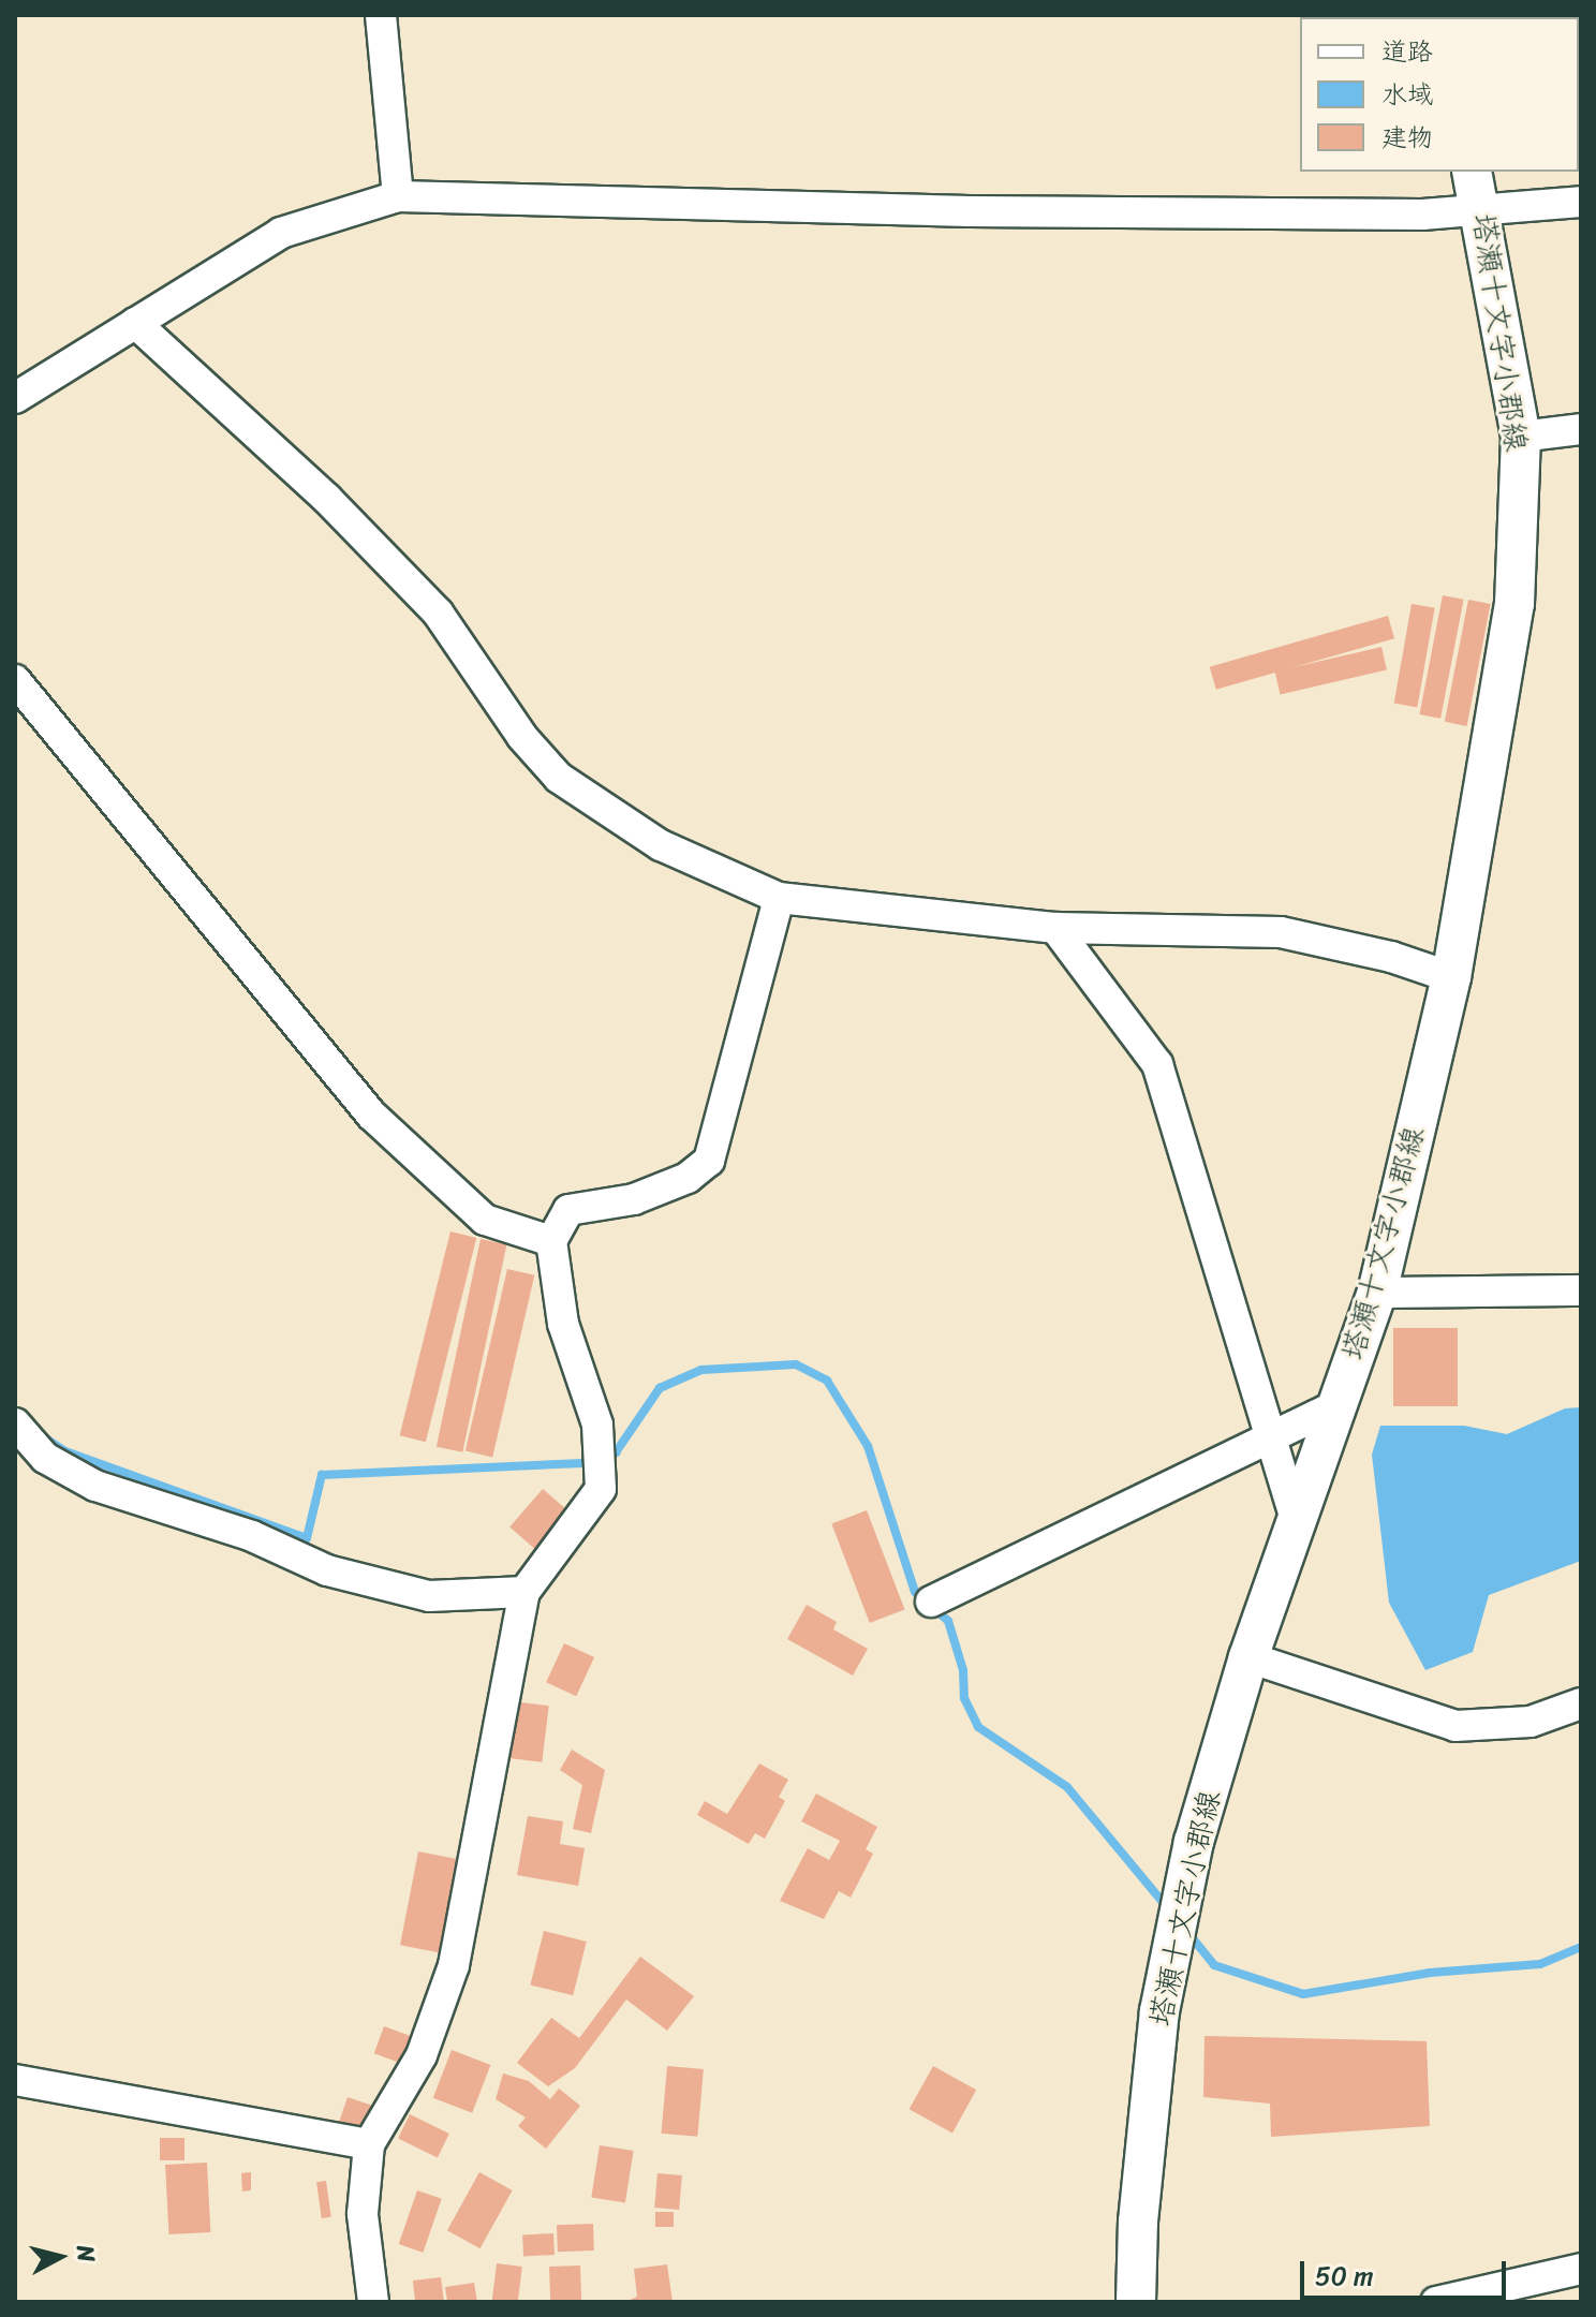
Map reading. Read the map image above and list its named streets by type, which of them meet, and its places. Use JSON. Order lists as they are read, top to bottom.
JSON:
{
  "streets": {
    "main road": ["塔瀬十文字小郡線"]
  },
  "legend": ["道路", "水域", "建物"],
  "scale_bar": "50 m",
  "north": "right"
}
